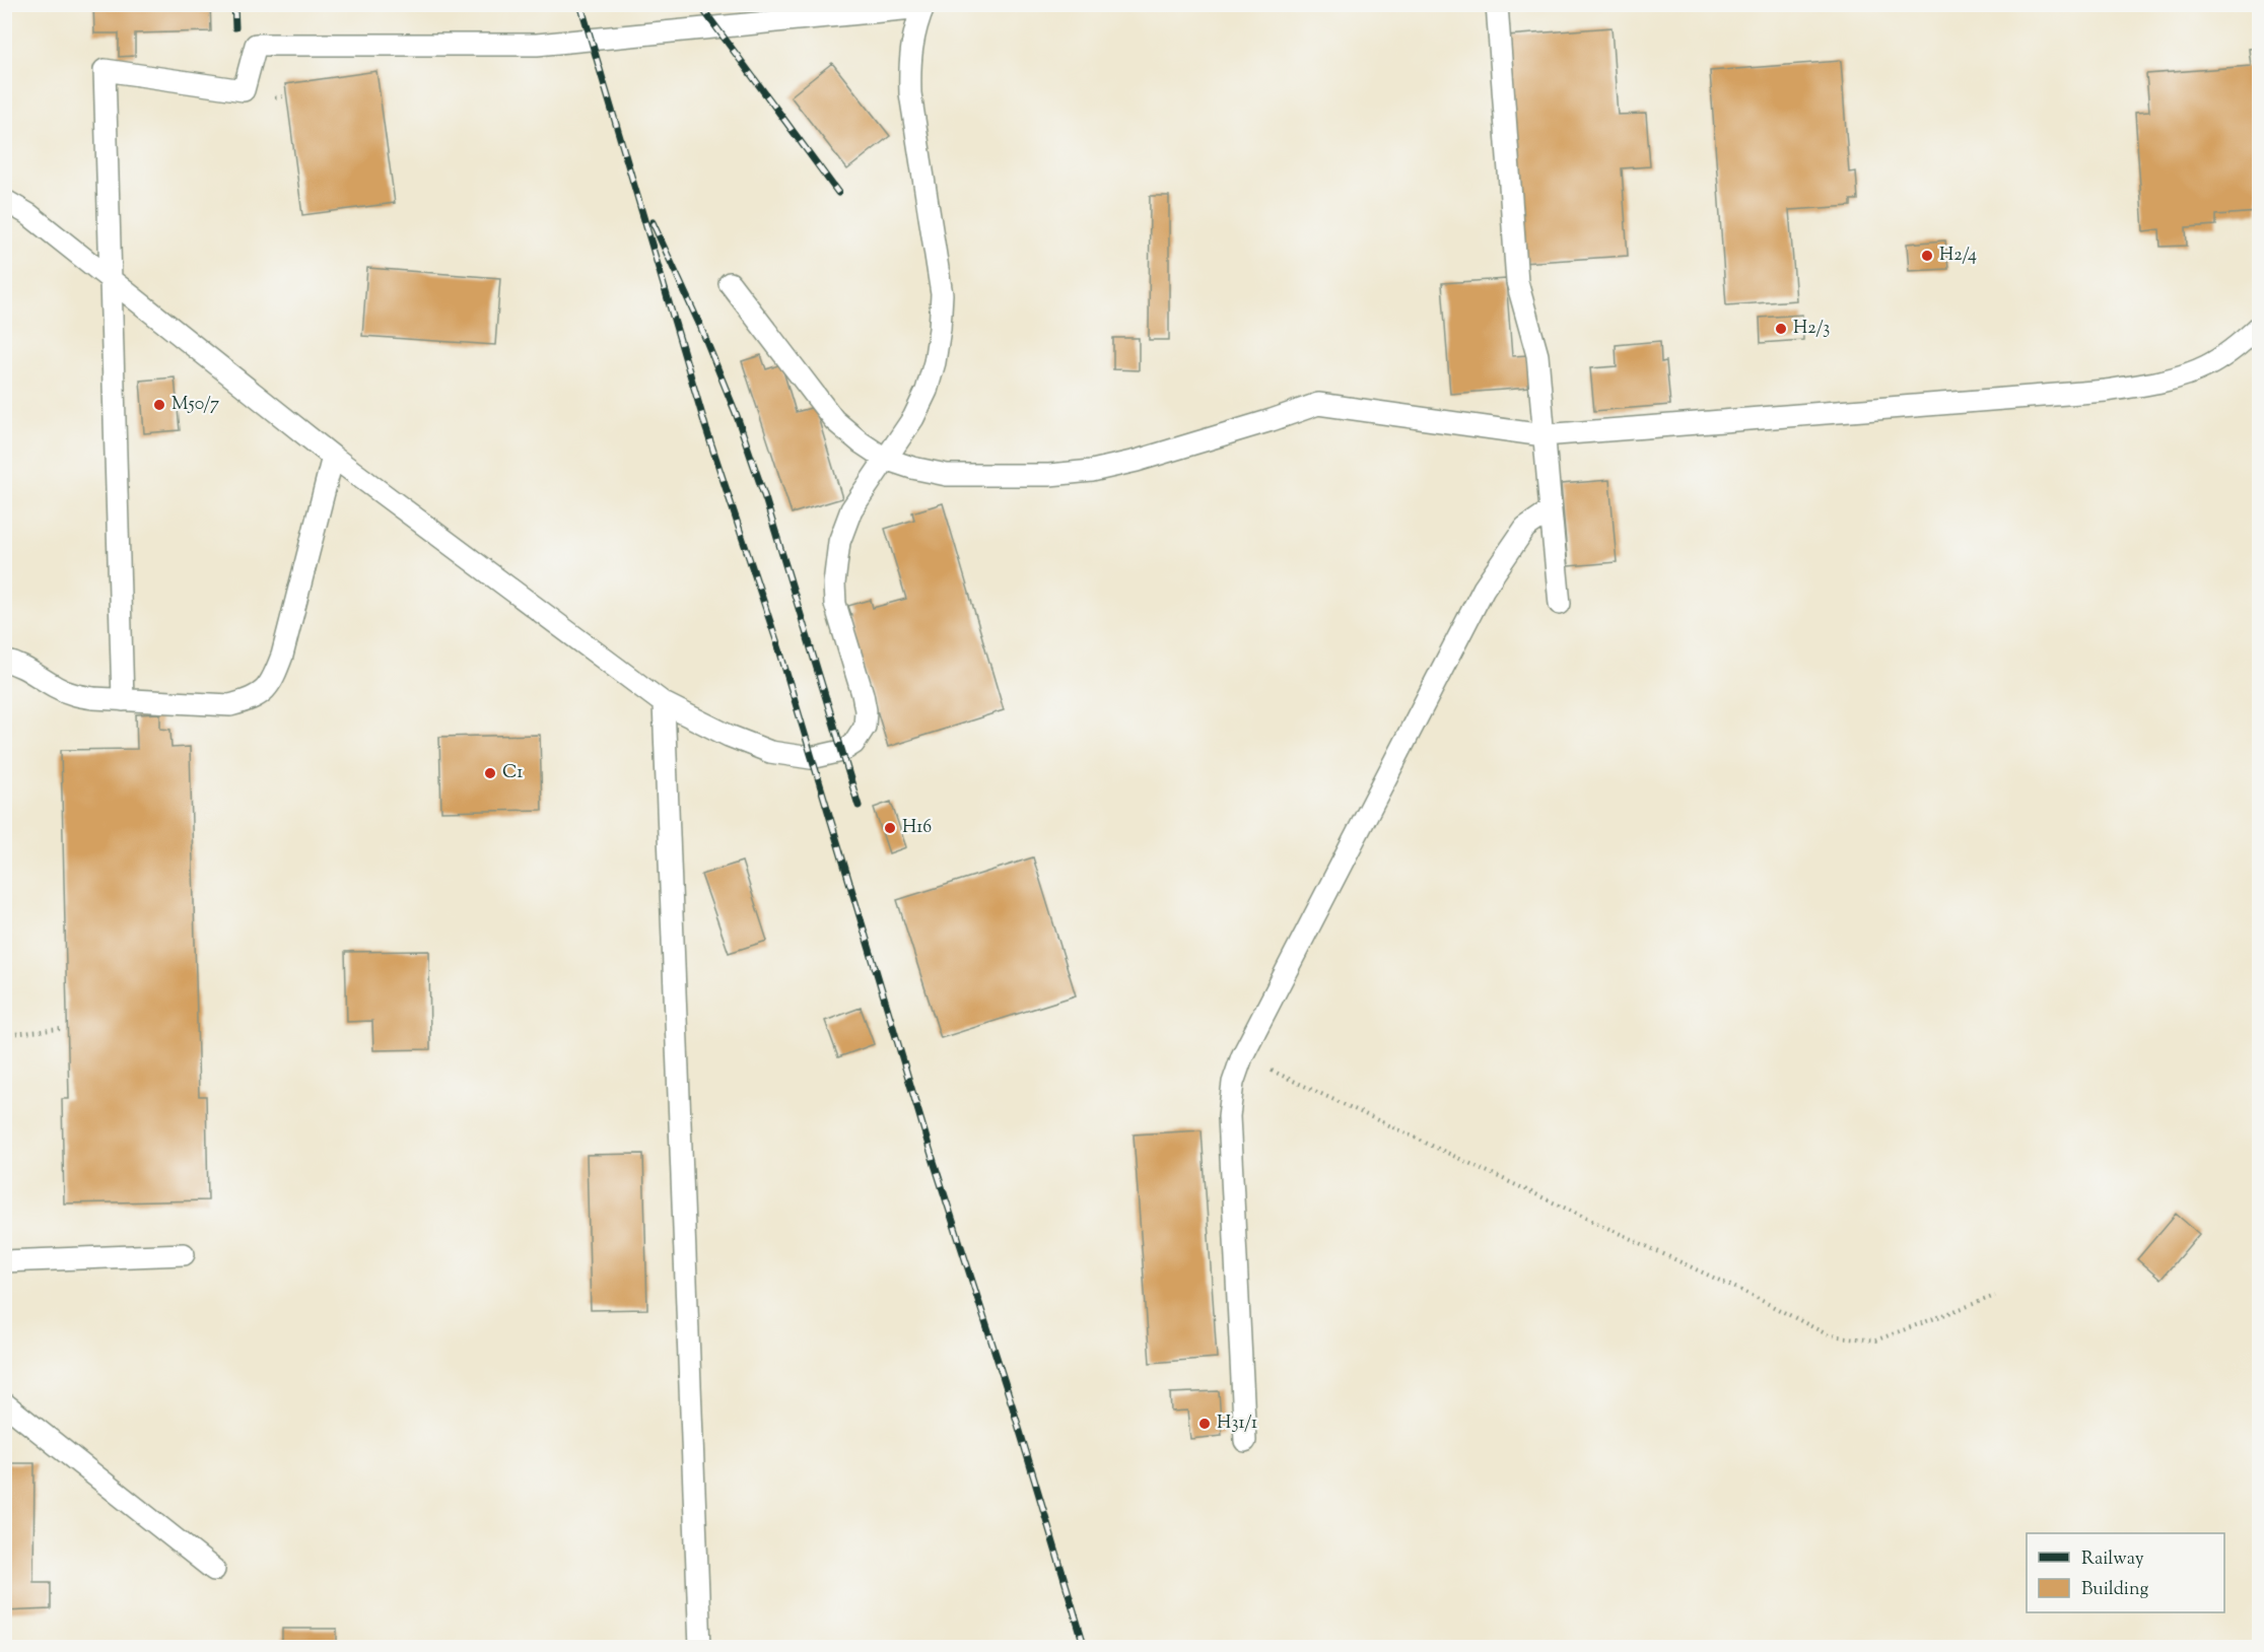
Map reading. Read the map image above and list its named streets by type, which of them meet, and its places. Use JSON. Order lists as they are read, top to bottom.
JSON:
{
  "places": [
    "H2/4",
    "H2/3",
    "M50/7",
    "C1",
    "H16",
    "H31/1"
  ],
  "legend": ["Railway", "Building"]
}
